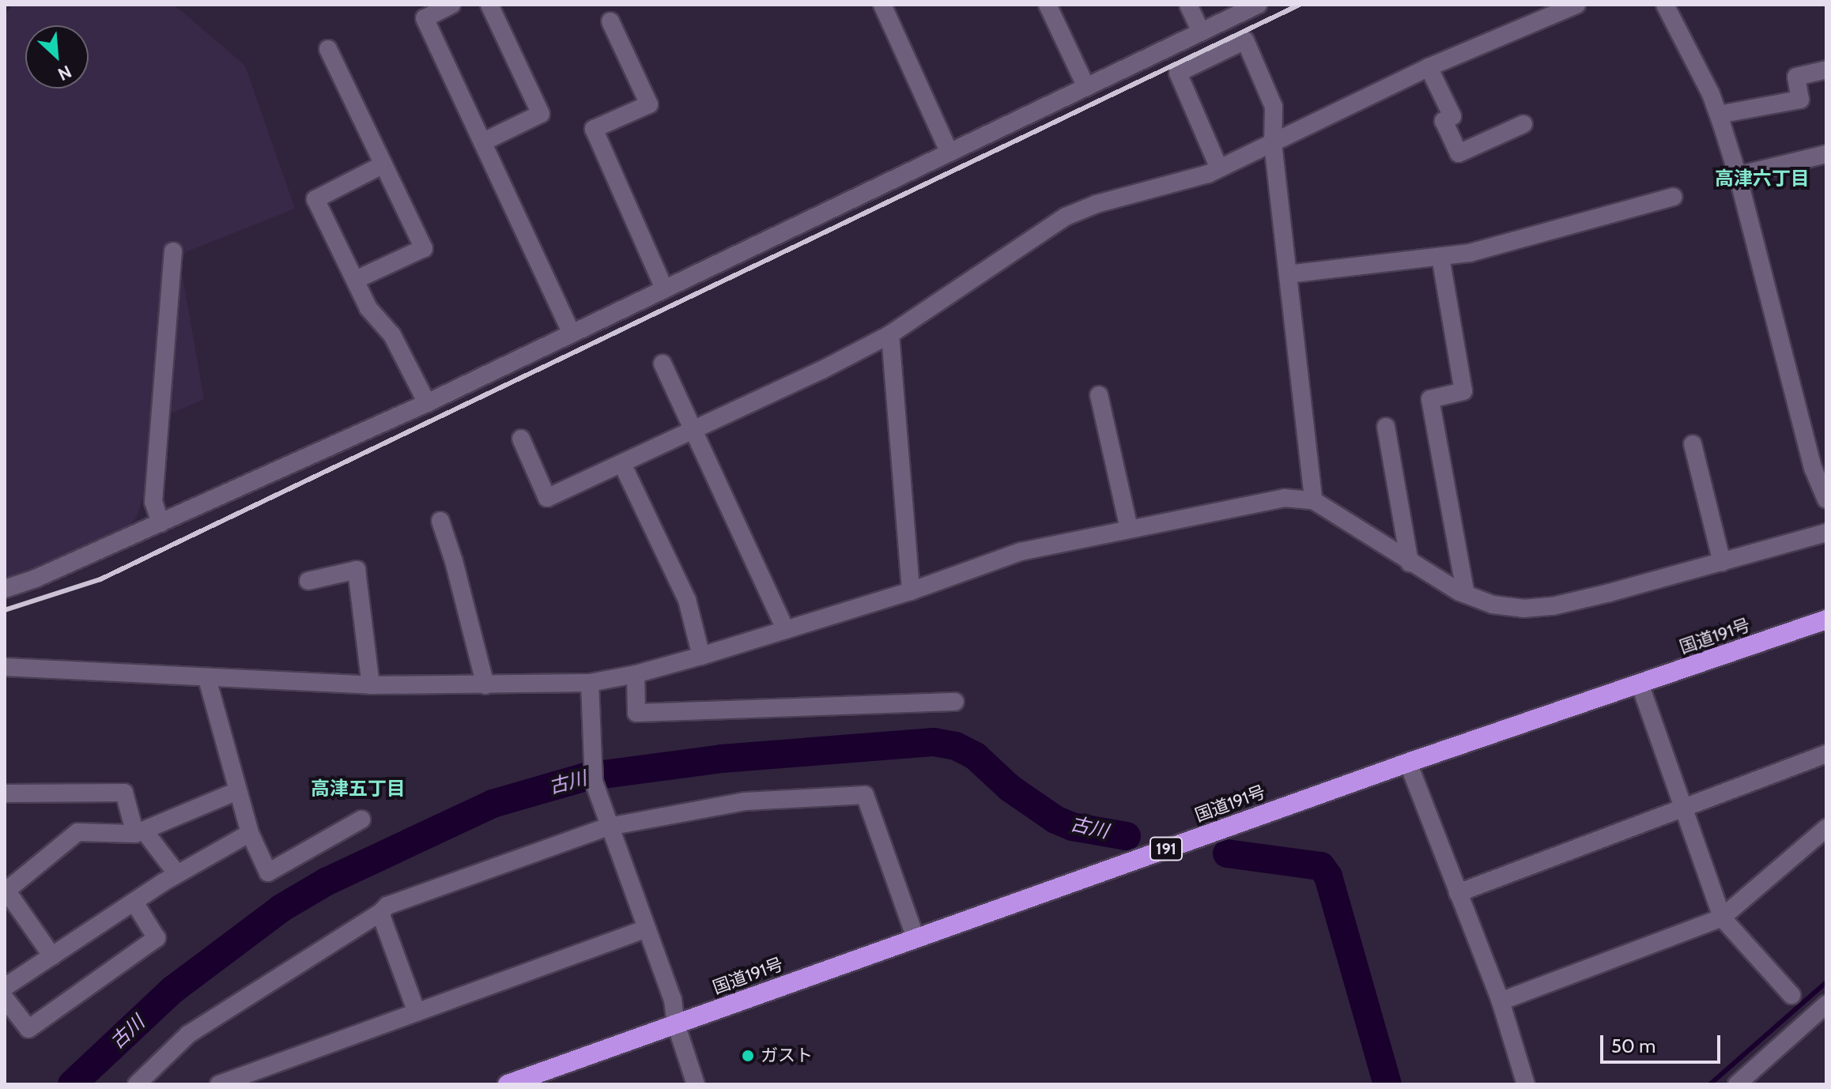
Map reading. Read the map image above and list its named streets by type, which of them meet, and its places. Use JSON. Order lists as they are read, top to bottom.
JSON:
{
  "streets": {
    "highway": ["国道191号", "191"]
  },
  "districts": ["高津六丁目", "高津五丁目"],
  "water": ["古川"],
  "places": ["ガスト"],
  "scale_bar": "50 m",
  "north": "bottom right"
}
